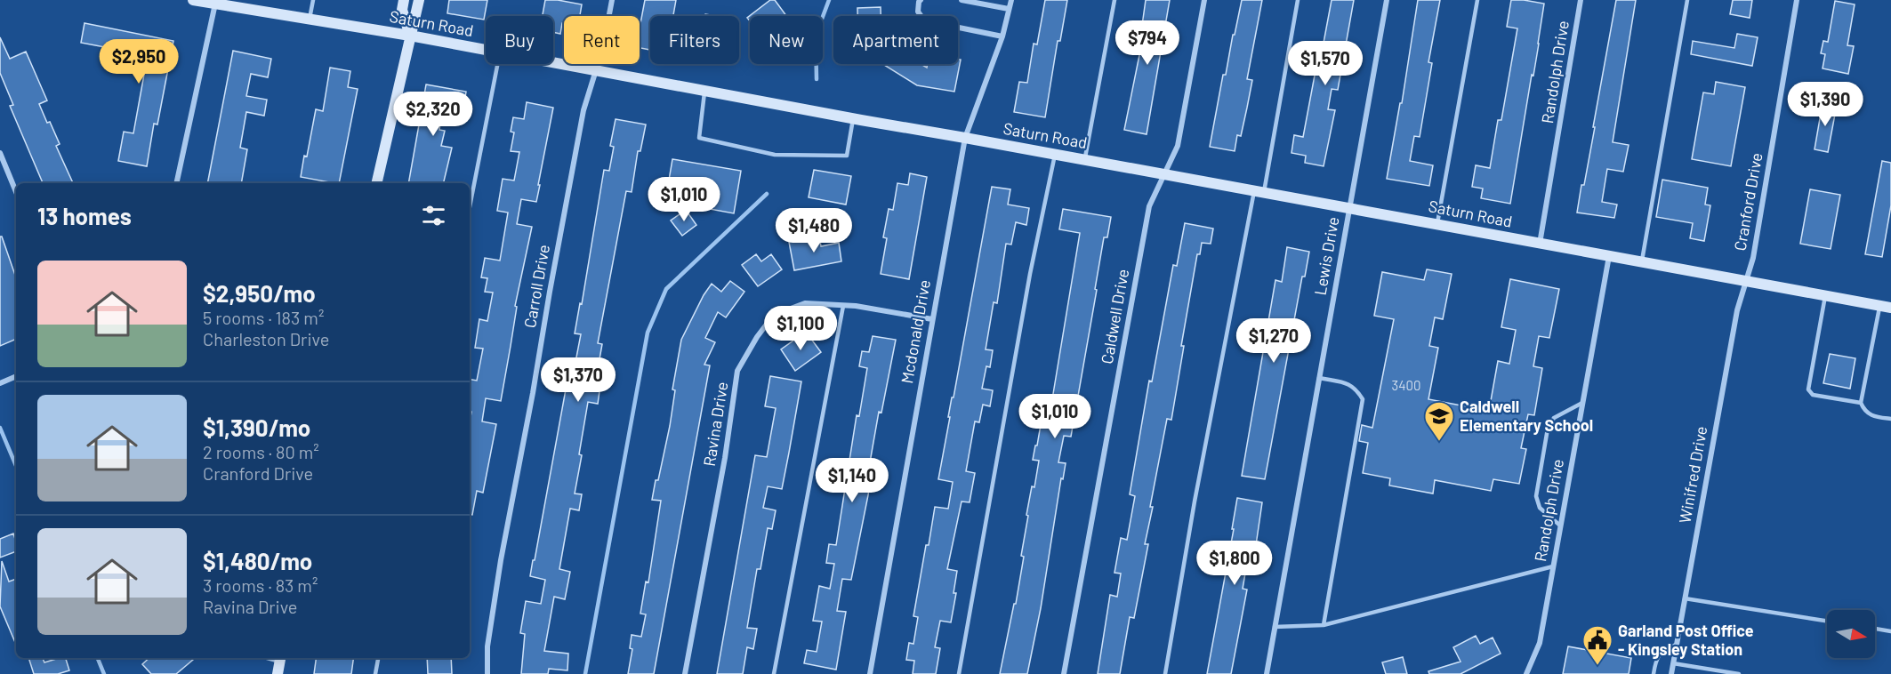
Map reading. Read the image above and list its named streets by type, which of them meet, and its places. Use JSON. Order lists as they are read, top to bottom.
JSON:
{
  "streets": {
    "street": [
      "Saturn Road",
      "Randolph Drive",
      "Cranford Drive",
      "Lewis Drive",
      "Carroll Drive",
      "Caldwell Drive",
      "Mcdonald Drive",
      "Ravina Drive",
      "Winifred Drive"
    ]
  },
  "crossings": [
    ["Saturn Road", "Randolph Drive"],
    ["Saturn Road", "Cranford Drive"],
    ["Saturn Road", "Lewis Drive"],
    ["Saturn Road", "Carroll Drive"],
    ["Saturn Road", "Caldwell Drive"],
    ["Saturn Road", "Mcdonald Drive"],
    ["Saturn Road", "Winifred Drive"],
    ["Cranford Drive", "Winifred Drive"],
    ["Mcdonald Drive", "Ravina Drive"]
  ],
  "places": {
    "school or university": ["Caldwell Elementary School"],
    "public building": ["Garland Post Office - Kingsley Station"]
  },
  "house_numbers": ["3400"],
  "north": "right",
  "page": {
    "chip": [
      "Buy",
      "Rent",
      "Filters",
      "New",
      "Apartment"
    ],
    "price": [
      "$794",
      "$2,950",
      "$1,570",
      "$1,390",
      "$2,320",
      "$1,010",
      "$1,480",
      "$1,100",
      "$1,270",
      "$1,370",
      "$1,010",
      "$1,140",
      "$1,800"
    ],
    "heading": "13 homes",
    "list": [
      {
        "name": "$2,950/mo",
        "note": "5 rooms · 183 m² · Charleston Drive"
      },
      {
        "name": "$1,390/mo",
        "note": "2 rooms · 80 m² · Cranford Drive"
      },
      {
        "name": "$1,480/mo",
        "note": "3 rooms · 83 m² · Ravina Drive"
      }
    ]
  }
}
